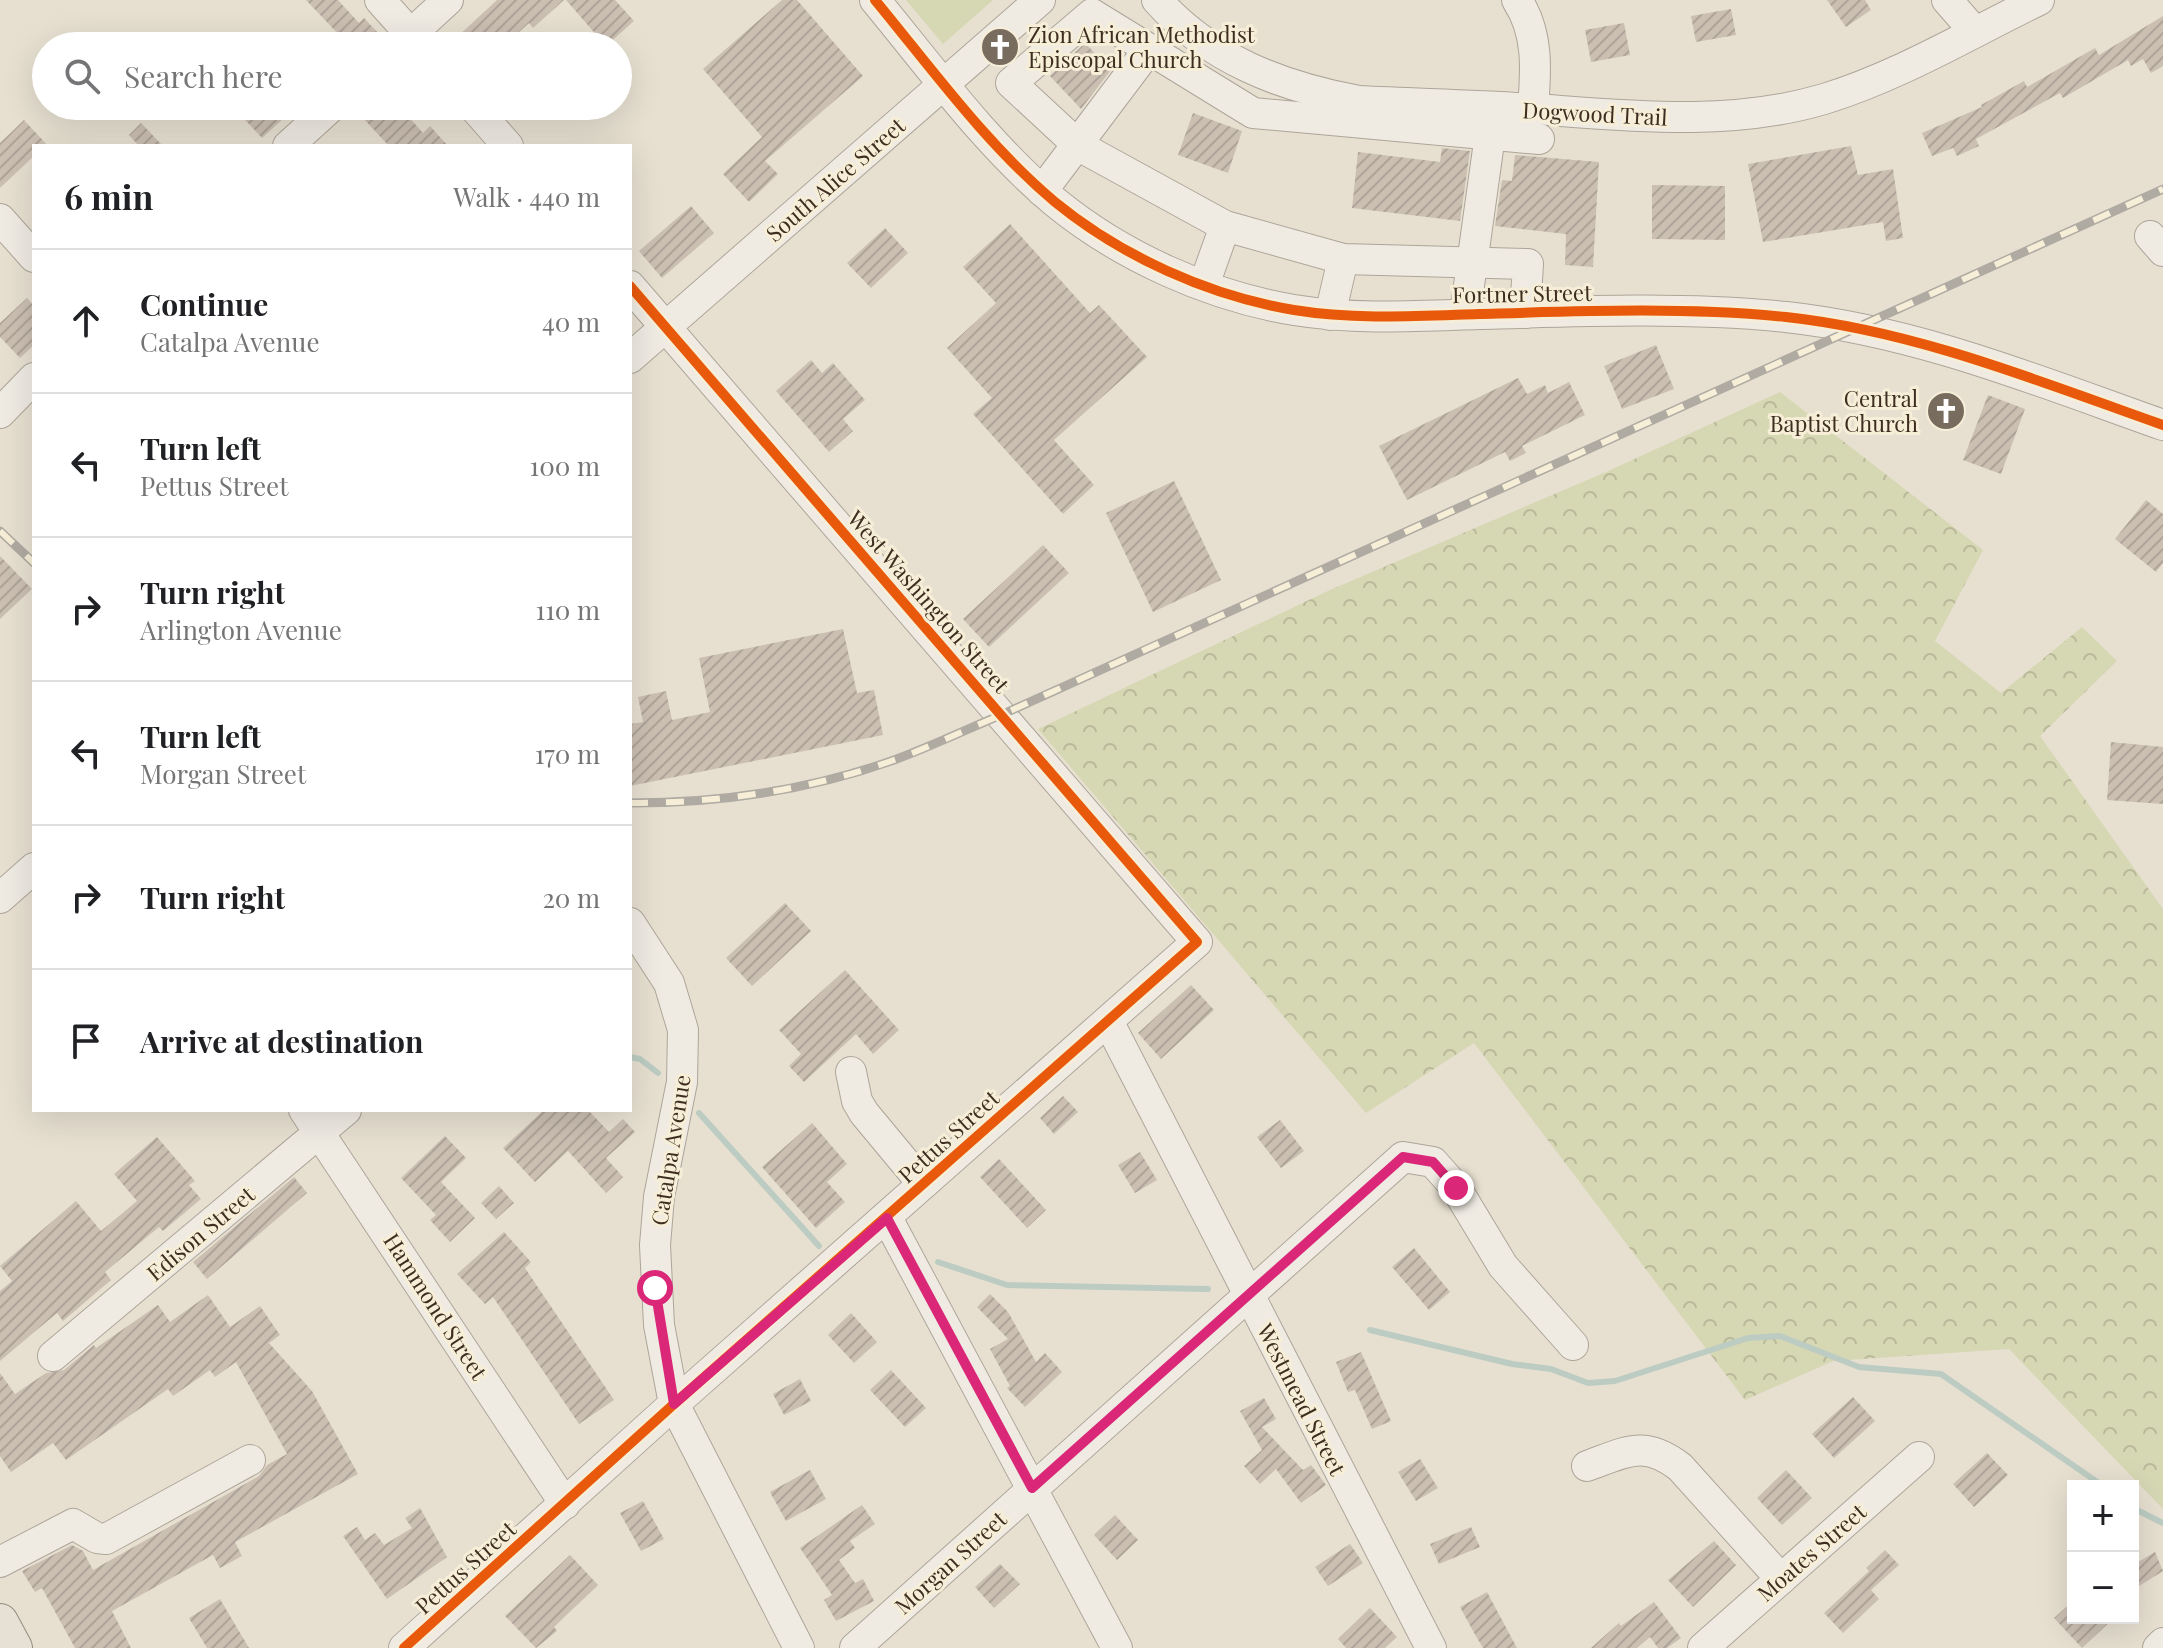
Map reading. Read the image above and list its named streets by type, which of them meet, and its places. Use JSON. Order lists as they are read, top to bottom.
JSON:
{
  "streets": {
    "street": [
      "Dogwood Trail",
      "South Alice Street",
      "Fortner Street",
      "West Washington Street",
      "Pettus Street",
      "Catalpa Avenue",
      "Edison Street",
      "Hammond Street",
      "Westmead Street",
      "Moates Street",
      "Morgan Street"
    ]
  },
  "crossings": [
    ["South Alice Street", "Fortner Street"],
    ["South Alice Street", "West Washington Street"],
    ["West Washington Street", "Pettus Street"],
    ["Pettus Street", "Catalpa Avenue"],
    ["Pettus Street", "Hammond Street"],
    ["Pettus Street", "Westmead Street"],
    ["Edison Street", "Hammond Street"],
    ["Westmead Street", "Morgan Street"]
  ],
  "places": {
    "church": ["Zion African Methodist Episcopal Church", "Central Baptist Church"]
  },
  "page": {
    "search": "Search here",
    "heading": ["6 min", "Walk · 440 m"],
    "list": [
      ["Continue", "Catalpa Avenue", "40 m"],
      ["Turn left", "Pettus Street", "100 m"],
      ["Turn right", "Arlington Avenue", "110 m"],
      ["Turn left", "Morgan Street", "170 m"],
      ["Turn right", "20 m"],
      "Arrive at destination"
    ],
    "map_buttons": ["+", "−"]
  }
}
